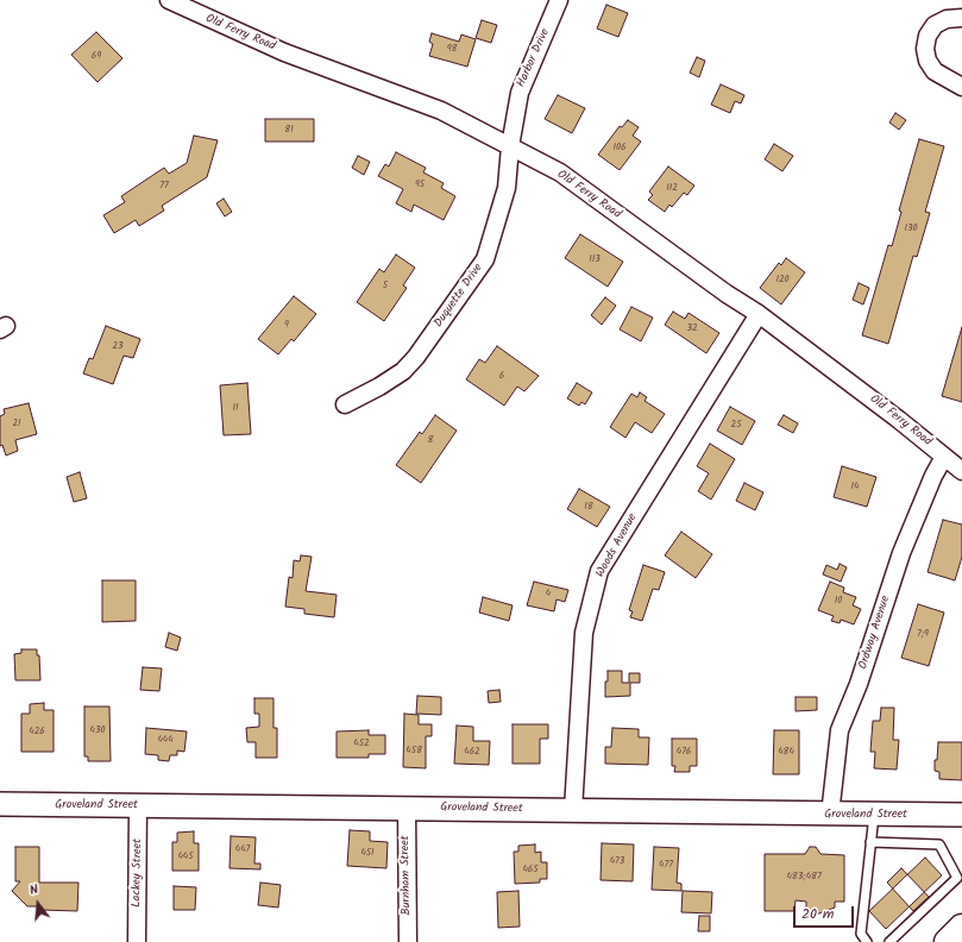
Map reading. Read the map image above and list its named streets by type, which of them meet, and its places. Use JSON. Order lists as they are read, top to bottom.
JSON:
{
  "streets": {
    "main road": ["Groveland Street"],
    "street": [
      "Old Ferry Road",
      "Harbor Drive",
      "Duquette Drive",
      "Woods Avenue",
      "Ordway Avenue",
      "Lackey Street",
      "Burnham Street"
    ]
  },
  "crossings": [
    ["Old Ferry Road", "Harbor Drive"],
    ["Old Ferry Road", "Duquette Drive"],
    ["Old Ferry Road", "Woods Avenue"],
    ["Old Ferry Road", "Ordway Avenue"],
    ["Harbor Drive", "Duquette Drive"],
    ["Woods Avenue", "Groveland Street"],
    ["Ordway Avenue", "Groveland Street"],
    ["Groveland Street", "Lackey Street"],
    ["Groveland Street", "Burnham Street"]
  ],
  "house_numbers": [
    "98",
    "69",
    "81",
    "106",
    "95",
    "77",
    "112",
    "130",
    "113",
    "120",
    "5",
    "9",
    "32",
    "23",
    "6",
    "11",
    "21",
    "25",
    "8",
    "14",
    "18",
    "4",
    "10",
    "7;9",
    "430",
    "426",
    "444",
    "452",
    "458",
    "462",
    "476",
    "484",
    "447",
    "451",
    "445",
    "473",
    "477",
    "465",
    "483;487"
  ],
  "scale_bar": "20 m",
  "north": "top"
}
